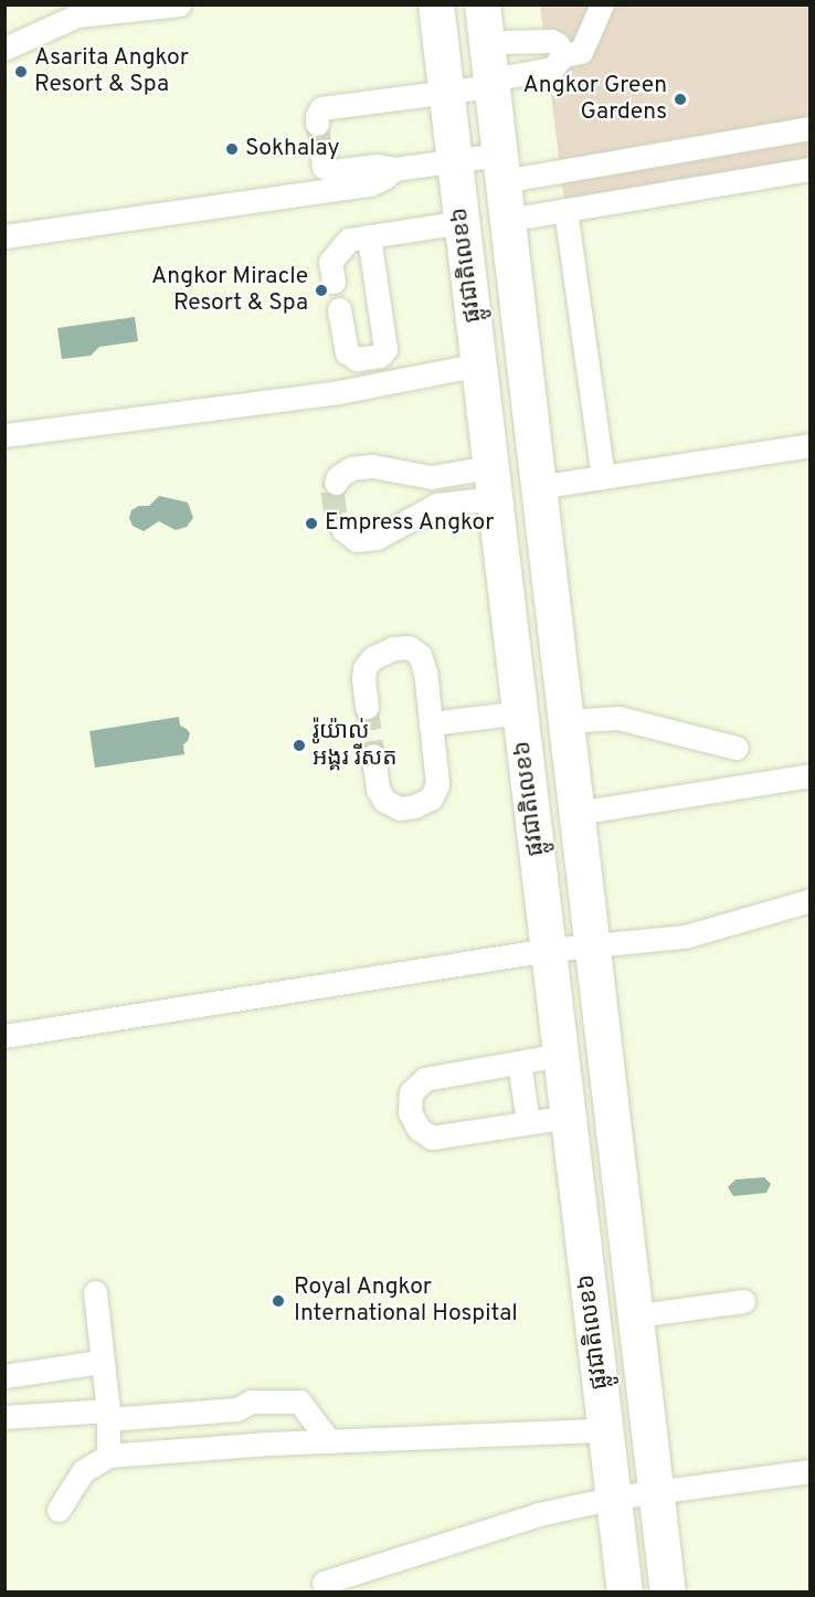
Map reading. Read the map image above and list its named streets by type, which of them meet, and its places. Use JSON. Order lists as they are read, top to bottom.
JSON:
{
  "streets": {
    "highway": ["ផ្លូវជាតិលេខ៦"]
  },
  "places": [
    "Asarita Angkor Resort & Spa",
    "Angkor Green Gardens",
    "Sokhalay",
    "Angkor Miracle Resort & Spa",
    "Empress Angkor",
    "រ៉ូយ៉ាល់ អង្គរ រីសត",
    "Royal Angkor International Hospital"
  ]
}
